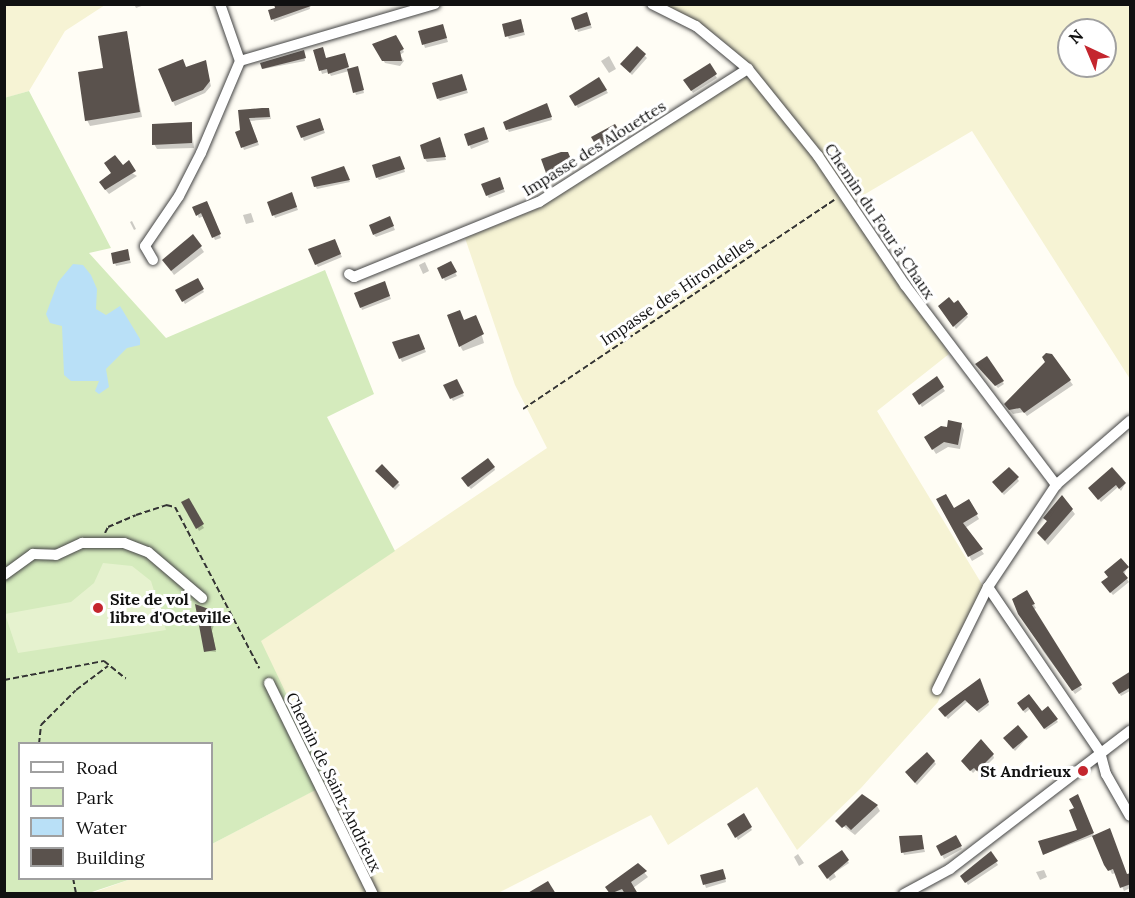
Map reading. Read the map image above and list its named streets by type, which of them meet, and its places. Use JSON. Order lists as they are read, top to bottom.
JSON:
{
  "streets": {
    "street": ["Impasse des Alouettes", "Chemin du Four à Chaux", "Chemin de Saint-Andrieux"],
    "path": ["Impasse des Hirondelles"]
  },
  "crossings": [
    ["Impasse des Alouettes", "Chemin du Four à Chaux"],
    ["Chemin du Four à Chaux", "Impasse des Hirondelles"]
  ],
  "places": ["Site de vol libre d'Octeville", "St Andrieux"],
  "legend": [
    "Road",
    "Park",
    "Water",
    "Building"
  ],
  "north": "top left"
}
